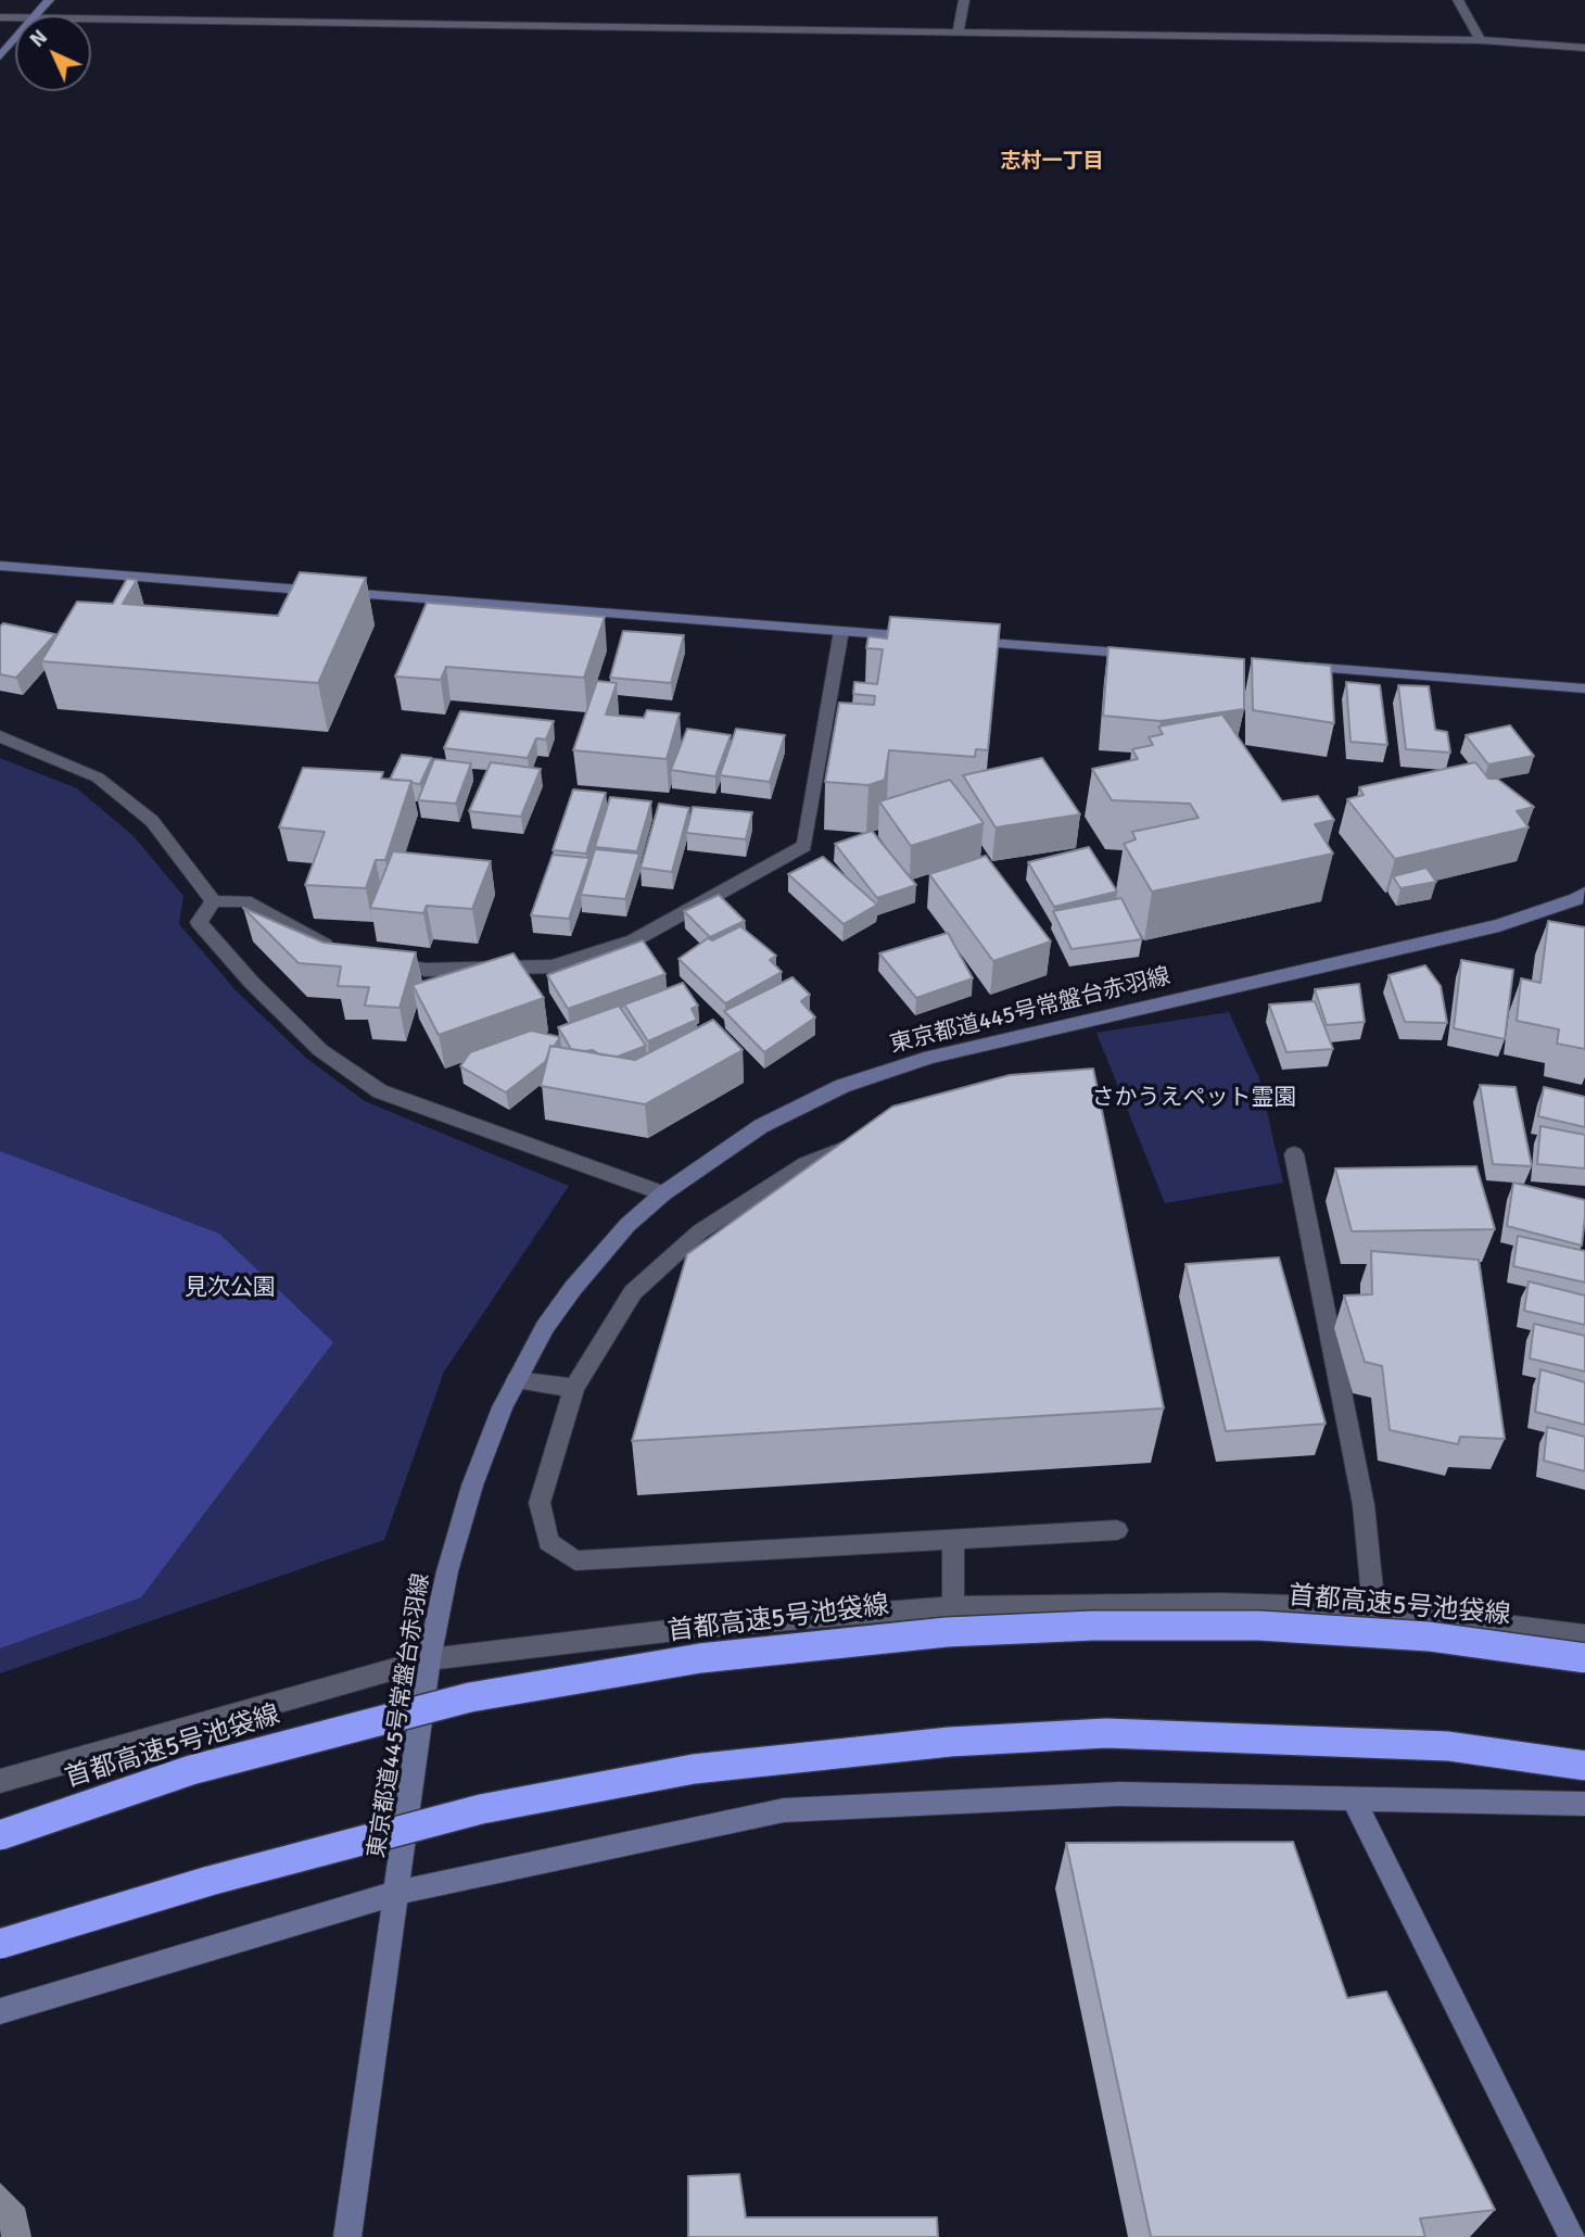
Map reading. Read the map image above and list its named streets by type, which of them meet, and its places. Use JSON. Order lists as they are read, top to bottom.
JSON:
{
  "streets": {
    "highway": ["首都高速5号池袋線"],
    "street": ["東京都道445号常盤台赤羽線"]
  },
  "districts": ["志村一丁目"],
  "parks": ["さかうえペット霊園", "見次公園"],
  "north": "top left"
}
